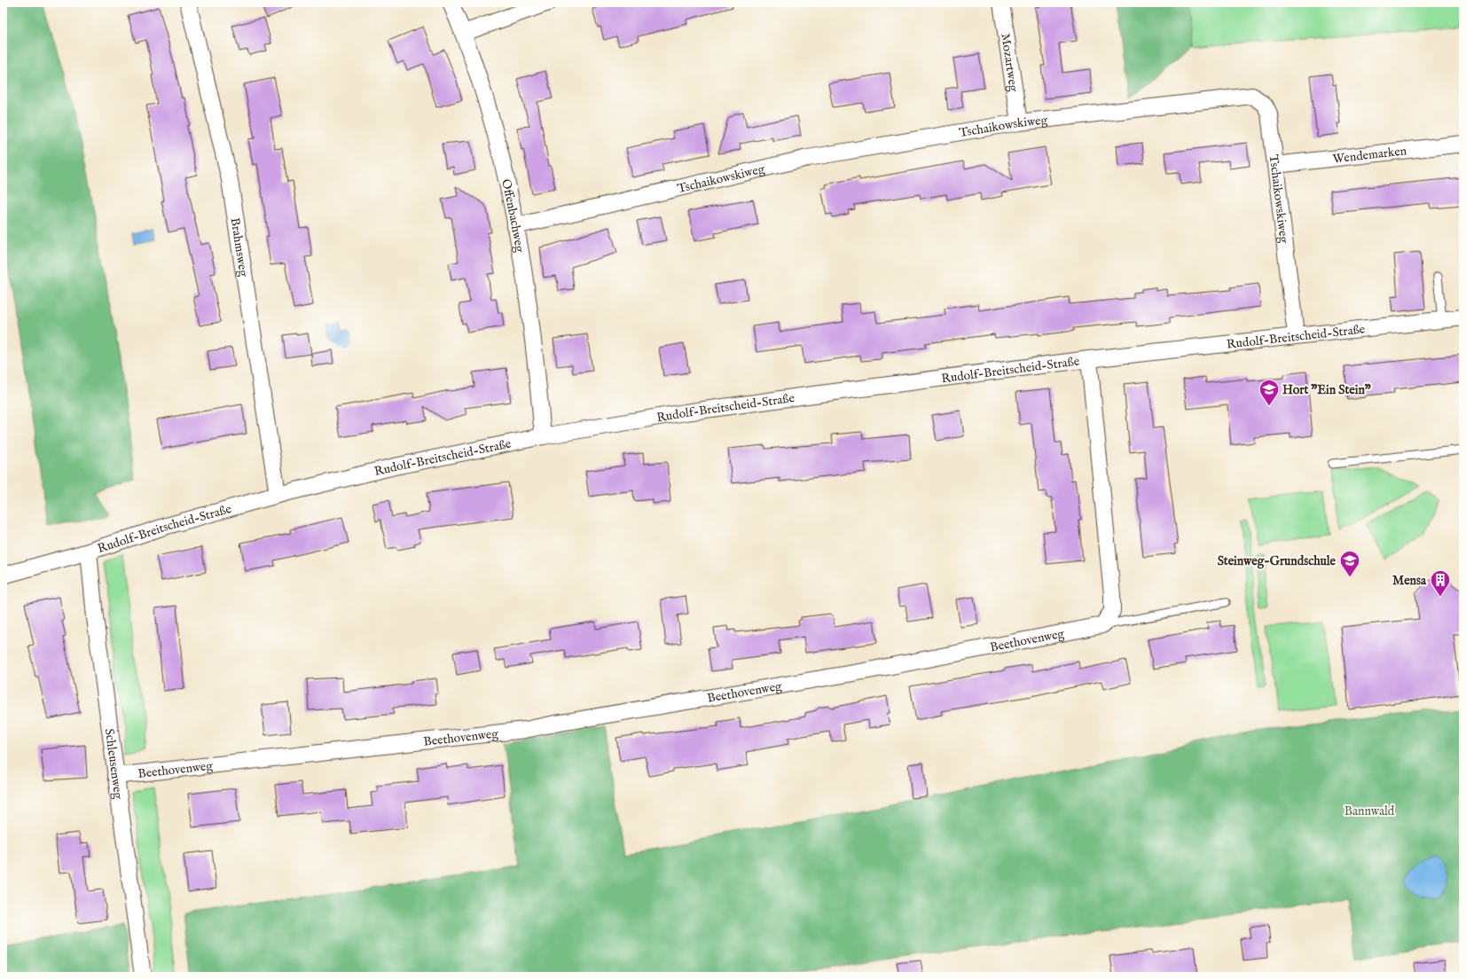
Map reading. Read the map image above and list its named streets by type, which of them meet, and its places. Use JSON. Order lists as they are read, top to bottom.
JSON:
{
  "streets": {
    "street": [
      "Mozartweg",
      "Tschaikowskiweg",
      "Wendemarken",
      "Offenbachweg",
      "Brahmsweg",
      "Rudolf-Breitscheid-Straße",
      "Beethovenweg",
      "Schleusenweg"
    ]
  },
  "crossings": [
    ["Mozartweg", "Tschaikowskiweg"],
    ["Tschaikowskiweg", "Wendemarken"],
    ["Tschaikowskiweg", "Offenbachweg"],
    ["Tschaikowskiweg", "Rudolf-Breitscheid-Straße"],
    ["Offenbachweg", "Rudolf-Breitscheid-Straße"],
    ["Brahmsweg", "Rudolf-Breitscheid-Straße"],
    ["Rudolf-Breitscheid-Straße", "Schleusenweg"],
    ["Beethovenweg", "Schleusenweg"]
  ],
  "parks": ["Bannwald"],
  "places": {
    "school or university": ["Hort \"Ein Stein\"", "Steinweg-Grundschule"],
    "building": ["Mensa"]
  }
}
